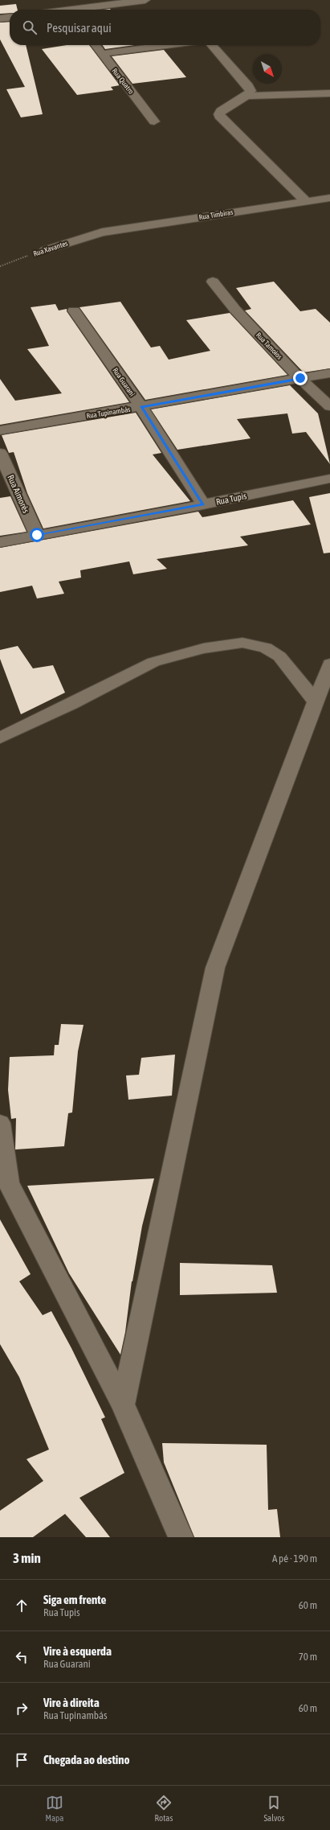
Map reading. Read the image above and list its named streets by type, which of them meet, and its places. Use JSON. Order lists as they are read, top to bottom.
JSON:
{
  "streets": {
    "street": [
      "Rua Quatro",
      "Rua Timbiras",
      "Rua Xavantes",
      "Rua Tamoios",
      "Rua Guarani",
      "Rua Tupinambás",
      "Rua Aimorés",
      "Rua Tupis"
    ]
  },
  "crossings": [
    ["Rua Timbiras", "Rua Xavantes"],
    ["Rua Tamoios", "Rua Tupinambás"],
    ["Rua Guarani", "Rua Tupinambás"],
    ["Rua Guarani", "Rua Tupis"],
    ["Rua Aimorés", "Rua Tupis"]
  ],
  "north": "bottom right",
  "page": {
    "search": "Pesquisar aqui",
    "heading": ["3 min", "A pé · 190 m"],
    "list": [
      ["Siga em frente", "Rua Tupis", "60 m"],
      ["Vire à esquerda", "Rua Guarani", "70 m"],
      ["Vire à direita", "Rua Tupinambás", "60 m"],
      "Chegada ao destino"
    ],
    "nav": ["Mapa", "Rotas", "Salvos"]
  }
}
